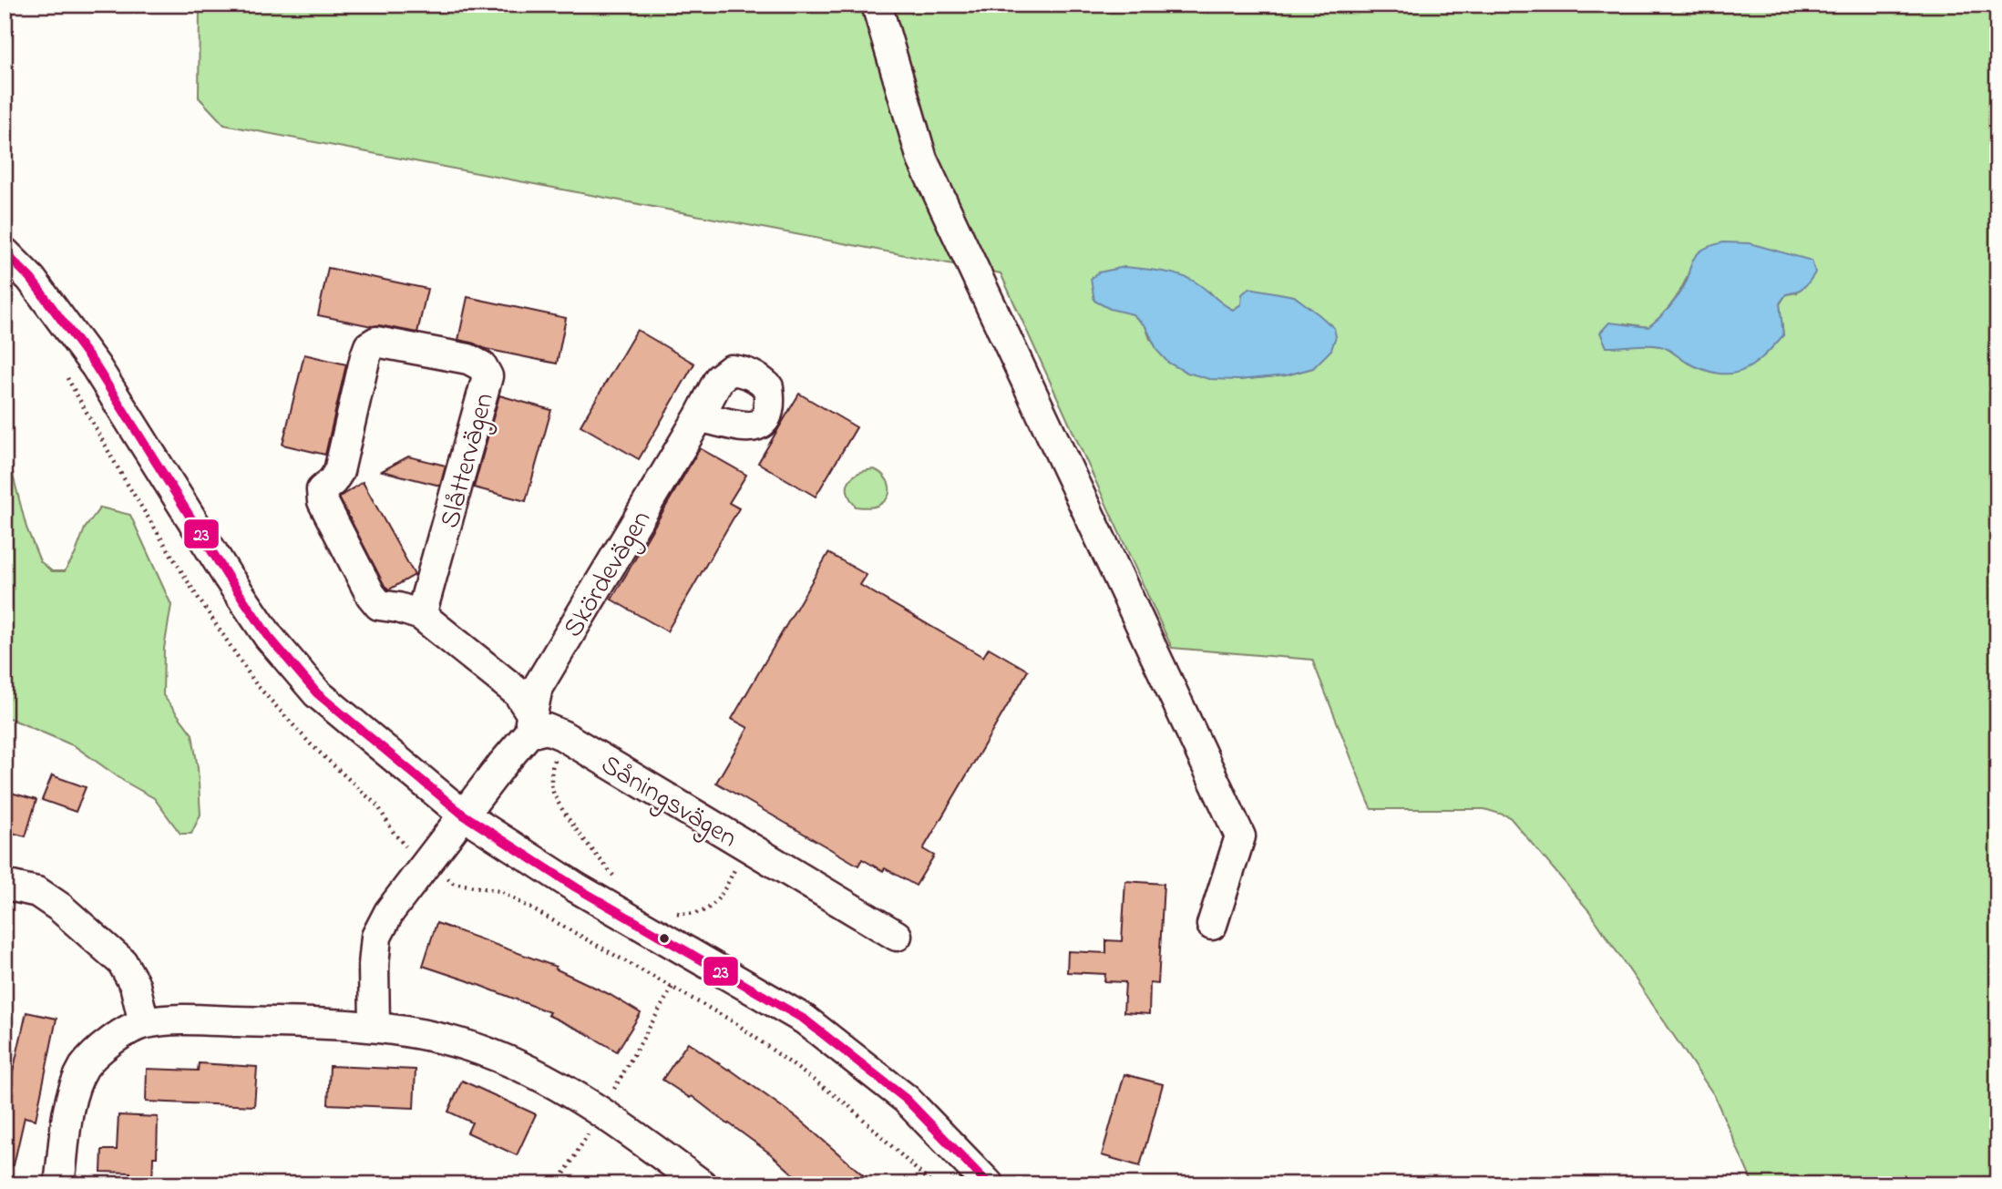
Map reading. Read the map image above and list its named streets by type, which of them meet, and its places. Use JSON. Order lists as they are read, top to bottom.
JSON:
{
  "streets": {
    "street": ["Slåttervägen", "Skördevägen", "Såningsvägen"]
  },
  "crossings": [
    ["Slåttervägen", "Skördevägen"],
    ["Slåttervägen", "Såningsvägen"],
    ["Skördevägen", "Såningsvägen"]
  ],
  "lines": ["transit line 23"]
}
